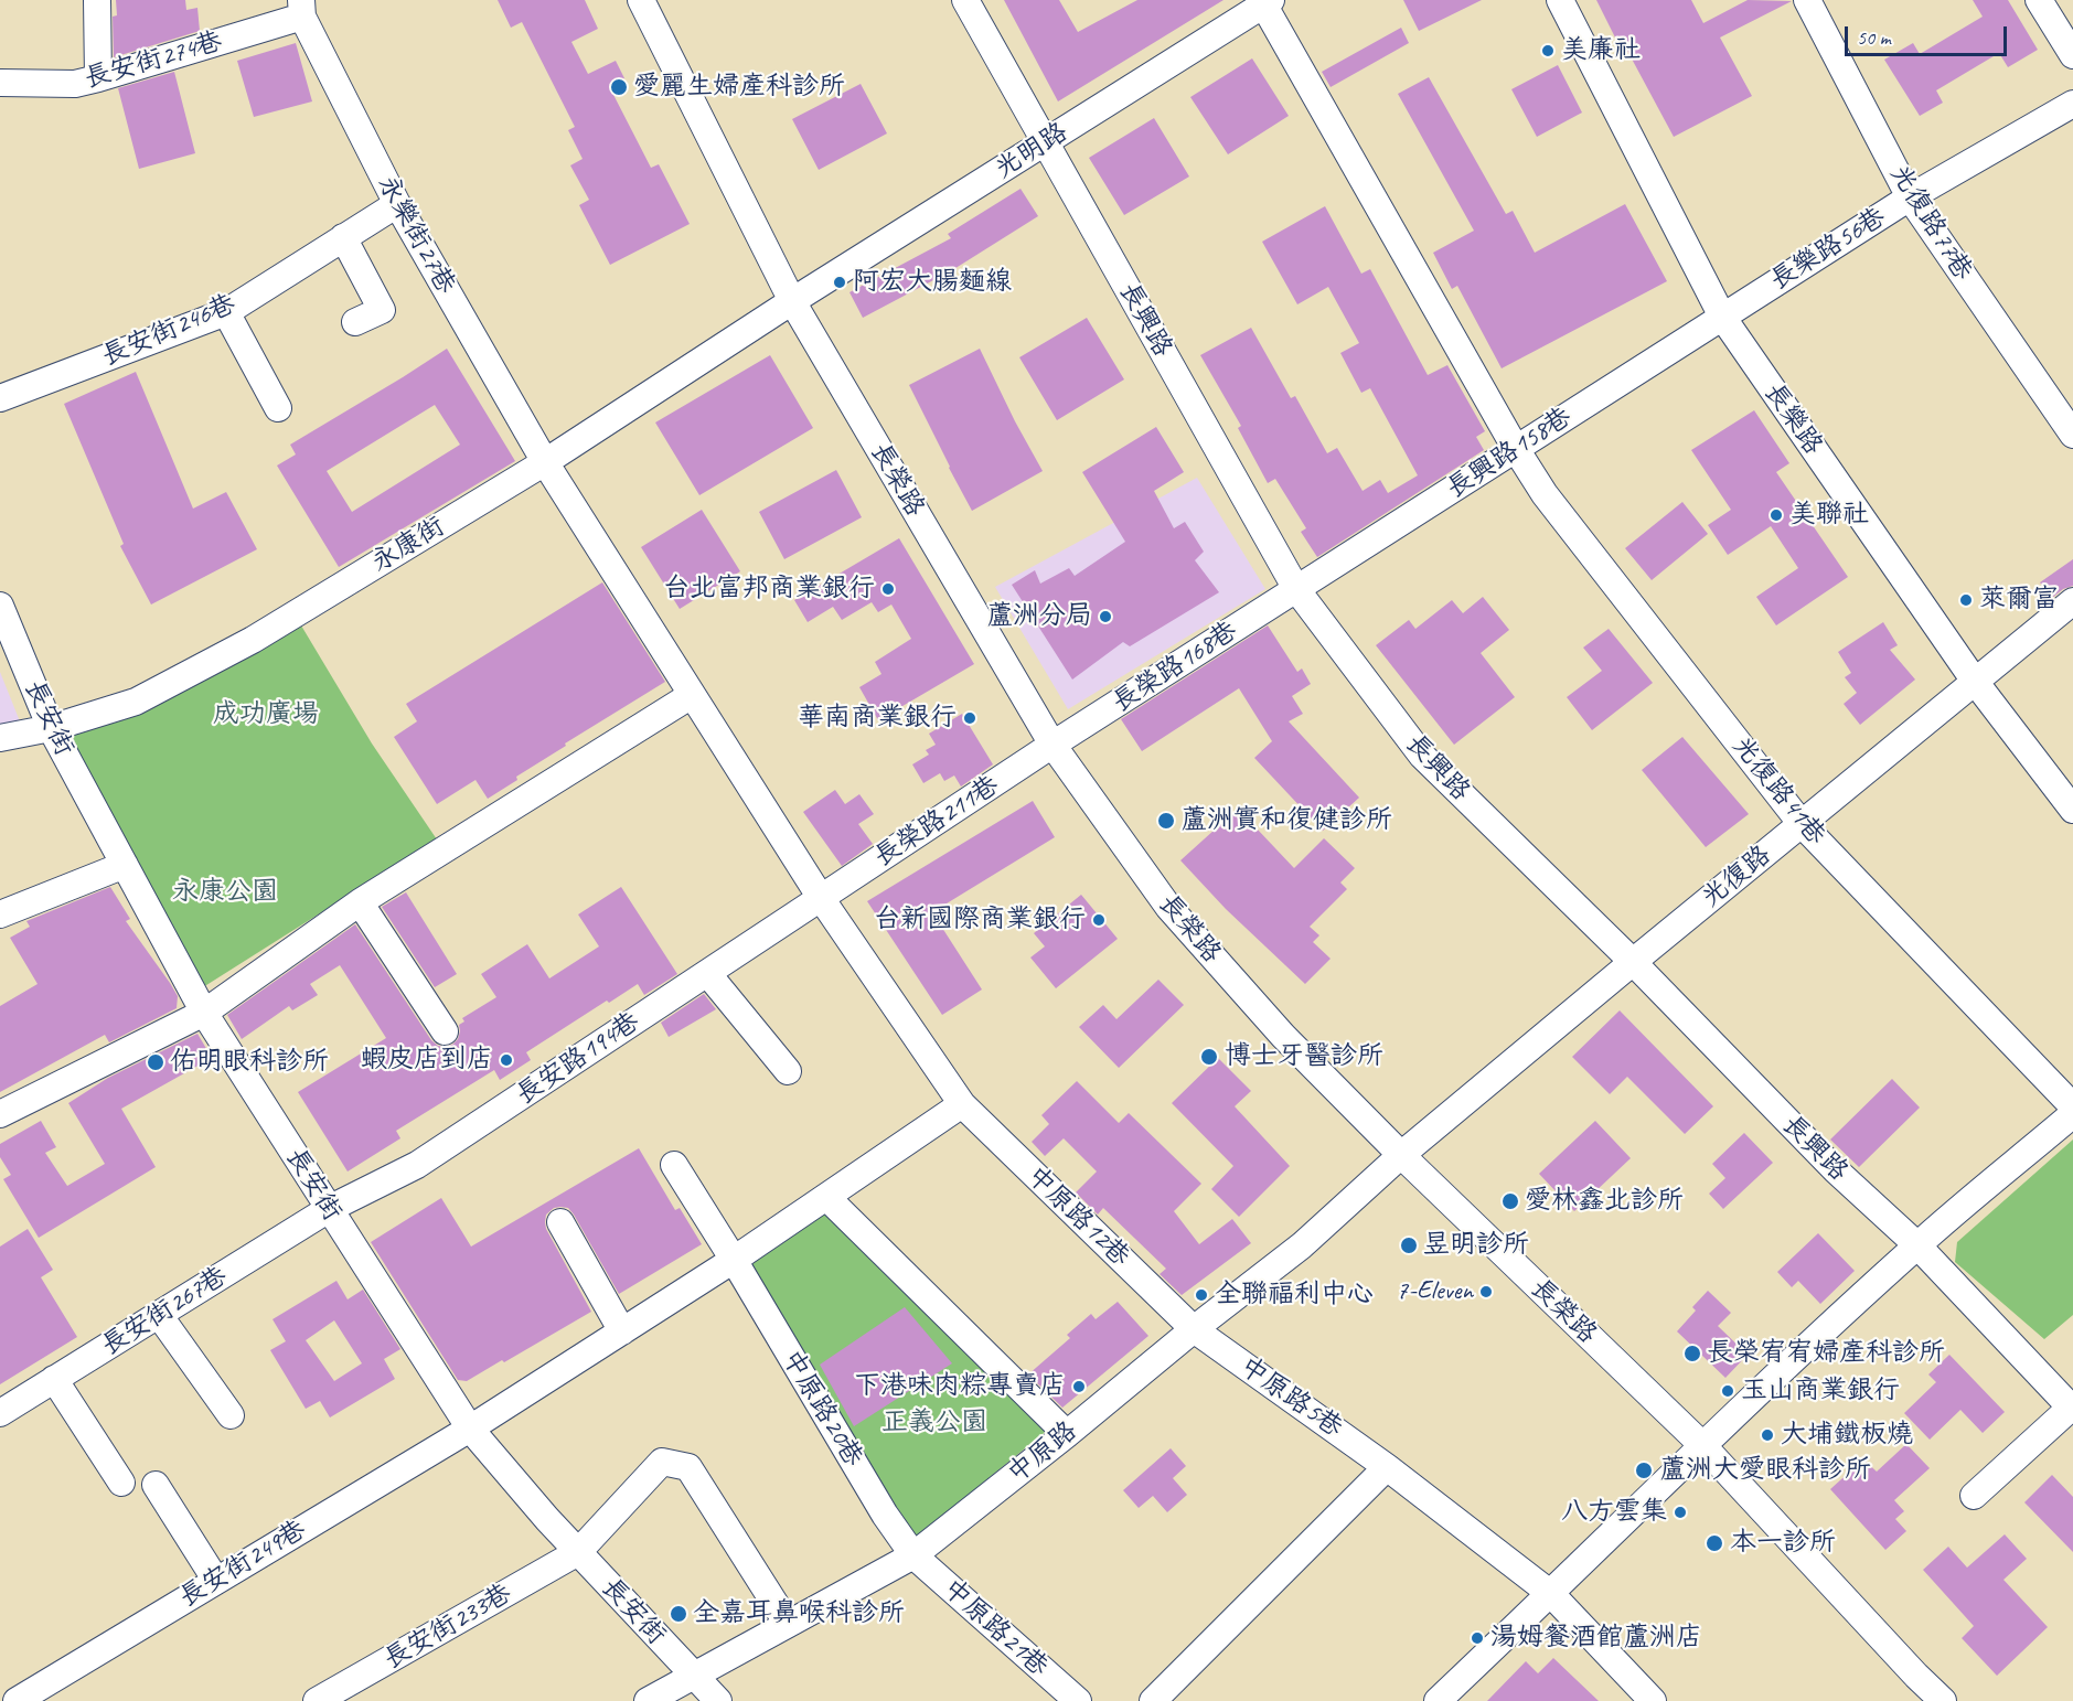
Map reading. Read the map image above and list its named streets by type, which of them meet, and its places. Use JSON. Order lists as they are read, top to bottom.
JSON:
{
  "streets": {
    "street": [
      "長安街274巷",
      "光明路",
      "光復路77巷",
      "永樂街27巷",
      "長樂路56巷",
      "長興路",
      "長安街246巷",
      "長樂路",
      "長興路158巷",
      "長榮路",
      "永康街",
      "長榮路168巷",
      "長安街",
      "光復路41巷",
      "長榮路211巷",
      "光復路",
      "長安路194巷",
      "中原路12巷",
      "長安街267巷",
      "中原路5巷",
      "中原路20巷",
      "中原路",
      "長安街249巷",
      "長安街233巷",
      "中原路21巷"
    ]
  },
  "crossings": [
    ["長安街274巷", "永樂街27巷"],
    ["光明路", "長興路"],
    ["光明路", "長榮路"],
    ["光明路", "永康街"],
    ["光明路", "光復路41巷"],
    ["光復路77巷", "長樂路56巷"],
    ["永樂街27巷", "長安街246巷"],
    ["永樂街27巷", "永康街"],
    ["永樂街27巷", "中原路12巷"],
    ["長樂路56巷", "長樂路"],
    ["長樂路56巷", "長興路158巷"],
    ["長興路", "長興路158巷"],
    ["長興路", "長榮路168巷"],
    ["長興路", "光復路"],
    ["長樂路", "長興路158巷"],
    ["長樂路", "光復路"],
    ["長興路158巷", "長榮路168巷"],
    ["長興路158巷", "光復路41巷"],
    ["長榮路", "永康街"],
    ["長榮路", "長榮路168巷"],
    ["長榮路", "長榮路211巷"],
    ["長榮路", "光復路"],
    ["長榮路", "中原路"],
    ["永康街", "長安街"],
    ["長榮路168巷", "長榮路211巷"],
    ["長安街", "長安路194巷"],
    ["長安街", "長安街267巷"],
    ["長安街", "中原路"],
    ["長安街", "長安街249巷"],
    ["長安街", "長安街233巷"],
    ["光復路41巷", "光復路"],
    ["長榮路211巷", "長安路194巷"],
    ["長榮路211巷", "中原路12巷"],
    ["光復路", "中原路"],
    ["長安路194巷", "中原路12巷"],
    ["長安路194巷", "長安街267巷"],
    ["中原路12巷", "中原路5巷"],
    ["中原路12巷", "中原路"],
    ["中原路12巷", "長安街249巷"],
    ["中原路5巷", "中原路"],
    ["中原路20巷", "中原路"],
    ["中原路20巷", "長安街249巷"],
    ["中原路20巷", "中原路21巷"],
    ["中原路", "長安街233巷"],
    ["中原路", "中原路21巷"]
  ],
  "parks": ["成功廣場", "永康公園", "正義公園"],
  "places": [
    "美廉社",
    "愛麗生婦產科診所",
    "阿宏大腸麵線",
    "美聯社",
    "台北富邦商業銀行",
    "萊爾富",
    "蘆洲分局",
    "華南商業銀行",
    "蘆洲實和復健診所",
    "台新國際商業銀行",
    "博士牙醫診所",
    "蝦皮店到店",
    "佑明眼科診所",
    "愛林鑫北診所",
    "昱明診所",
    "7-Eleven",
    "全聯福利中心",
    "長榮宥宥婦產科診所",
    "下港味肉粽專賣店",
    "玉山商業銀行",
    "大埔鐵板燒",
    "蘆洲大愛眼科診所",
    "八方雲集",
    "本一診所",
    "全嘉耳鼻喉科診所",
    "湯姆餐酒館蘆洲店"
  ],
  "scale_bar": "50 m"
}
